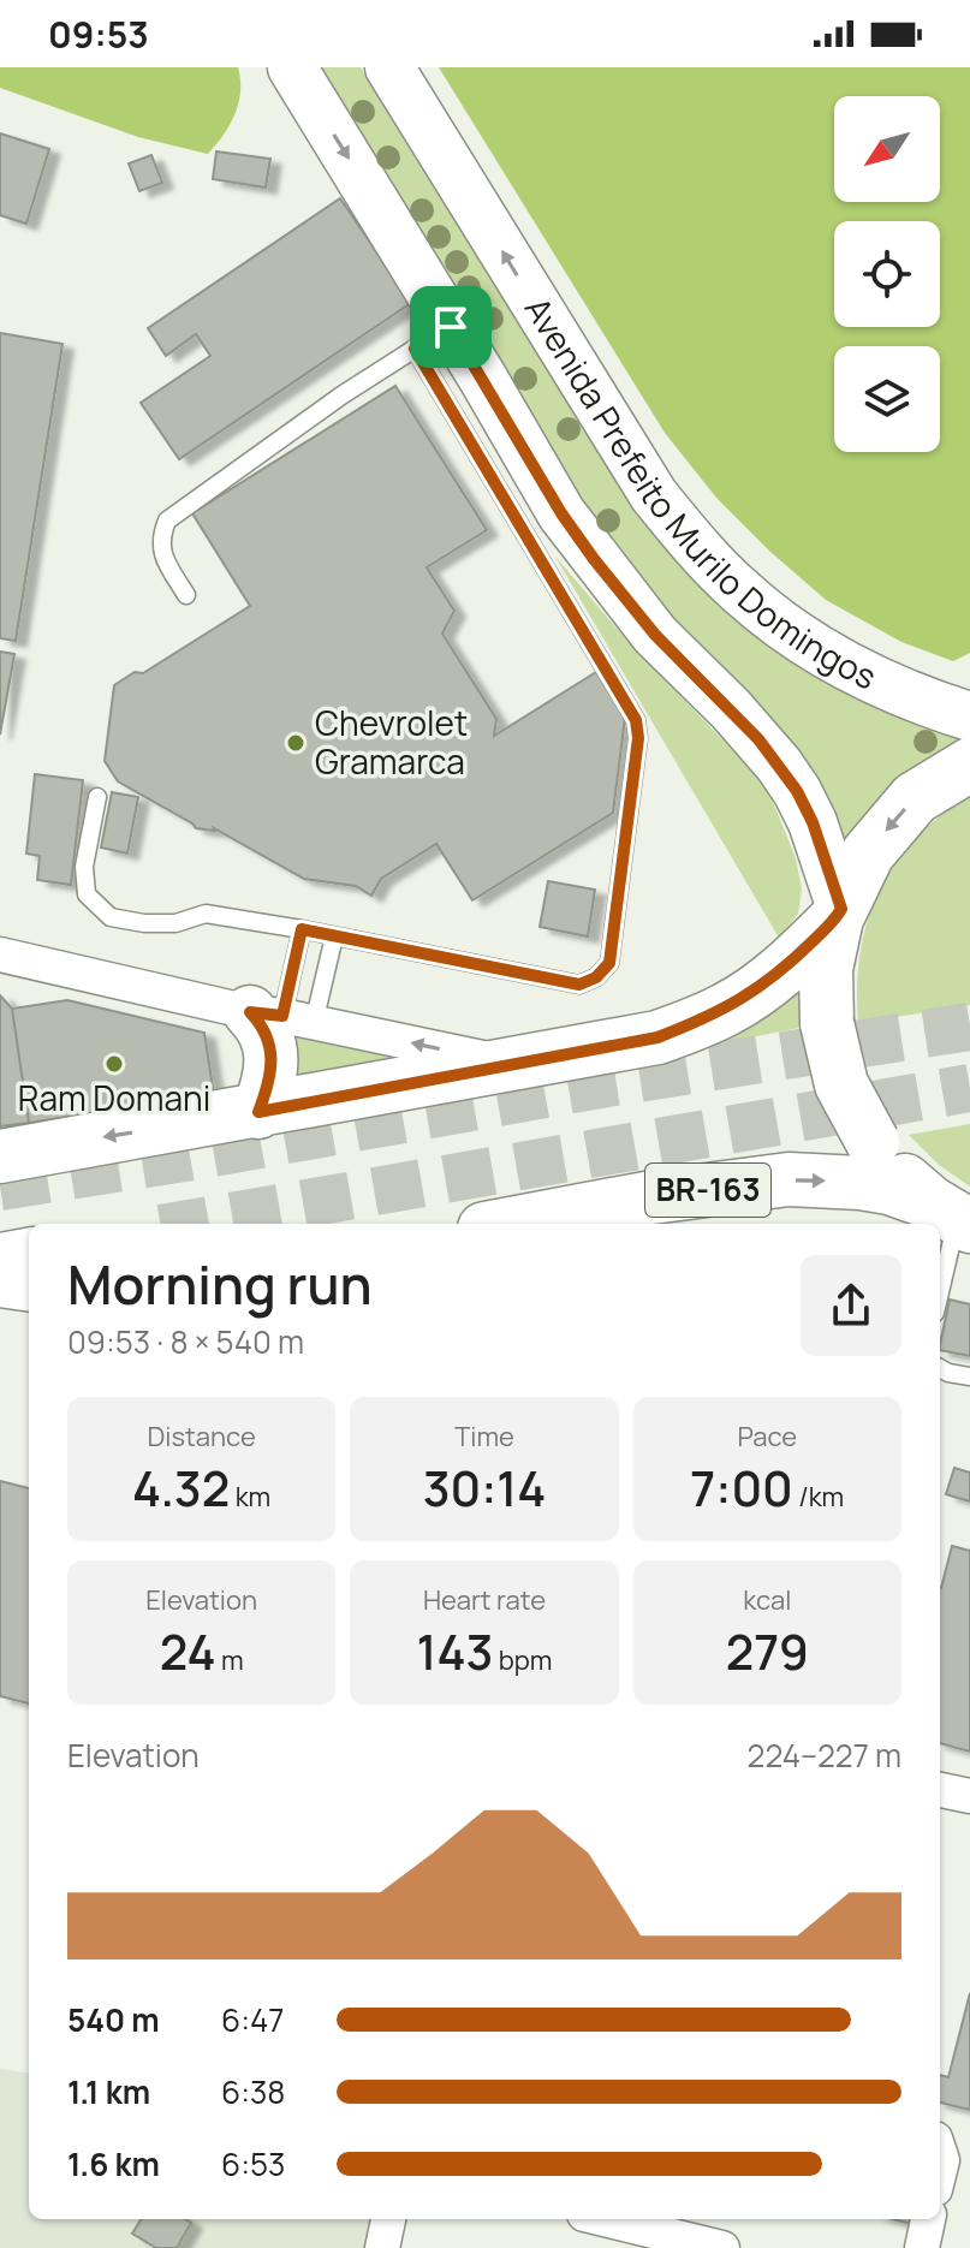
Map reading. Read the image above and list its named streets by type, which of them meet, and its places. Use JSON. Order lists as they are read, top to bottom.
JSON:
{
  "streets": {
    "main road": ["Avenida Prefeito Murilo Domingos", "BR-163"]
  },
  "places": ["Chevrolet Gramarca", "Ram Domani"],
  "north": "bottom left",
  "page": {
    "status": "09:53",
    "heading": ["Morning run", "09:53 · 8 × 540 m"],
    "stats": [
      ["Distance", "4.32 km"],
      ["Time", "30:14"],
      ["Pace", "7:00 /km"],
      ["Elevation", "24 m"],
      ["Heart rate", "143 bpm"],
      ["kcal", "279"]
    ],
    "chart": ["Elevation", "224–227 m"],
    "list": [
      {
        "name": "540 m",
        "note": "6:47"
      },
      {
        "name": "1.1 km",
        "note": "6:38"
      },
      {
        "name": "1.6 km",
        "note": "6:53"
      }
    ]
  }
}
